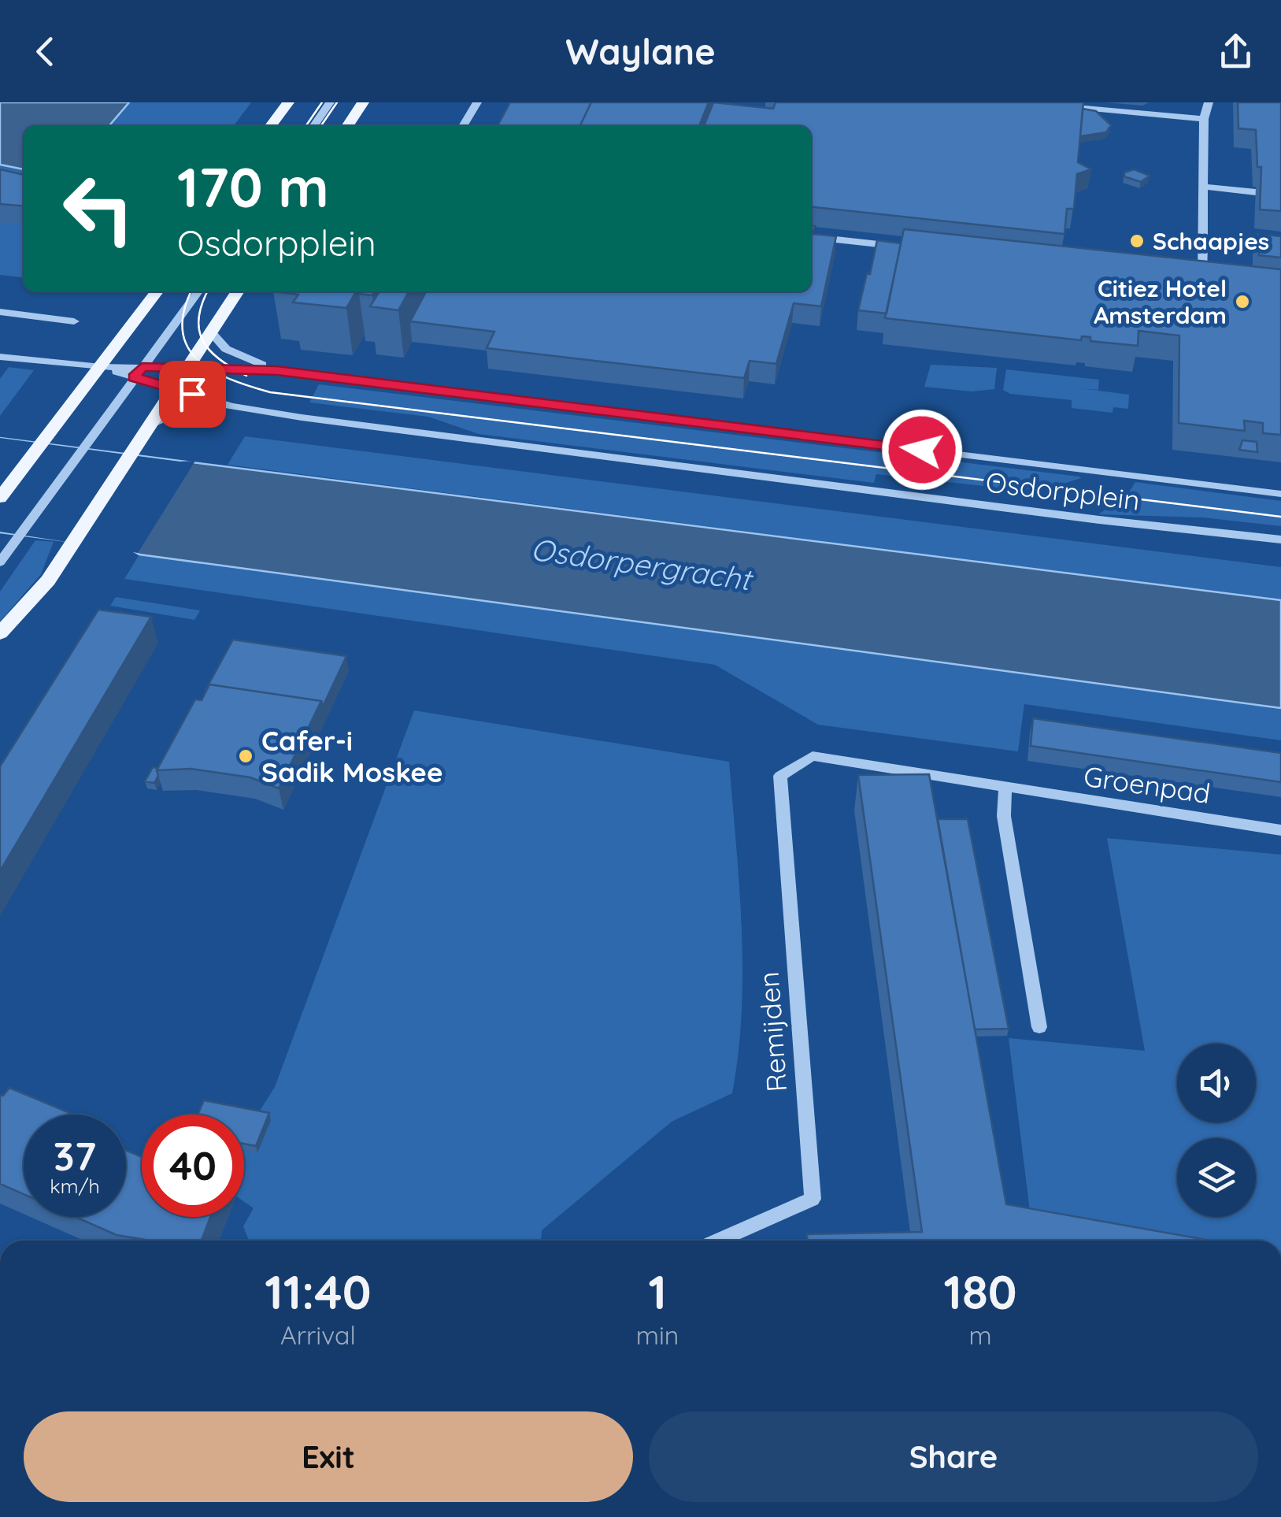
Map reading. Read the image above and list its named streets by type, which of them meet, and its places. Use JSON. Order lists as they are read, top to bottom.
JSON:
{
  "streets": {
    "street": ["Osdorpplein", "Groenpad", "Remijden"]
  },
  "crossings": [
    ["Groenpad", "Remijden"]
  ],
  "water": ["Osdorpergracht"],
  "places": ["Schaapjes", "Citiez Hotel Amsterdam", "Cafer-i Sadik Moskee"],
  "page": {
    "header": "Waylane",
    "turn": ["170 m", "Osdorpplein"],
    "speed": "37 km/h",
    "limit": "40",
    "eta": [
      "11:40",
      "Arrival",
      "1",
      "min",
      "180",
      "m"
    ],
    "buttons": ["Exit", "Share"]
  }
}
